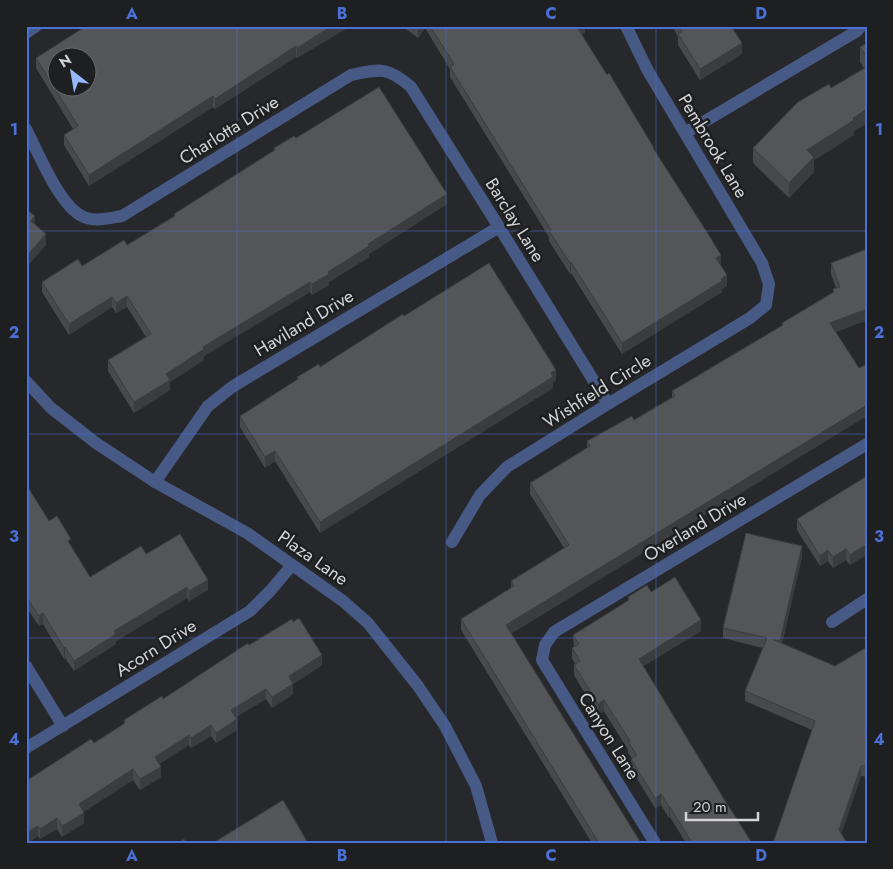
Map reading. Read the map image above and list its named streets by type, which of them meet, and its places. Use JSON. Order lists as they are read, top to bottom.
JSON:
{
  "streets": {
    "street": [
      "Charlotta Drive",
      "Pembrook Lane",
      "Barclay Lane",
      "Haviland Drive",
      "Wishfield Circle",
      "Overland Drive",
      "Plaza Lane",
      "Acorn Drive",
      "Canyon Lane"
    ]
  },
  "crossings": [
    ["Charlotta Drive", "Barclay Lane"],
    ["Pembrook Lane", "Wishfield Circle"],
    ["Barclay Lane", "Haviland Drive"],
    ["Barclay Lane", "Wishfield Circle"],
    ["Haviland Drive", "Plaza Lane"],
    ["Overland Drive", "Canyon Lane"],
    ["Plaza Lane", "Acorn Drive"]
  ],
  "scale_bar": "20 m",
  "north": "top left",
  "grid": {
    "columns": [
      "A",
      "B",
      "C",
      "D"
    ],
    "rows": [
      "1",
      "2",
      "3",
      "4"
    ]
  }
}
